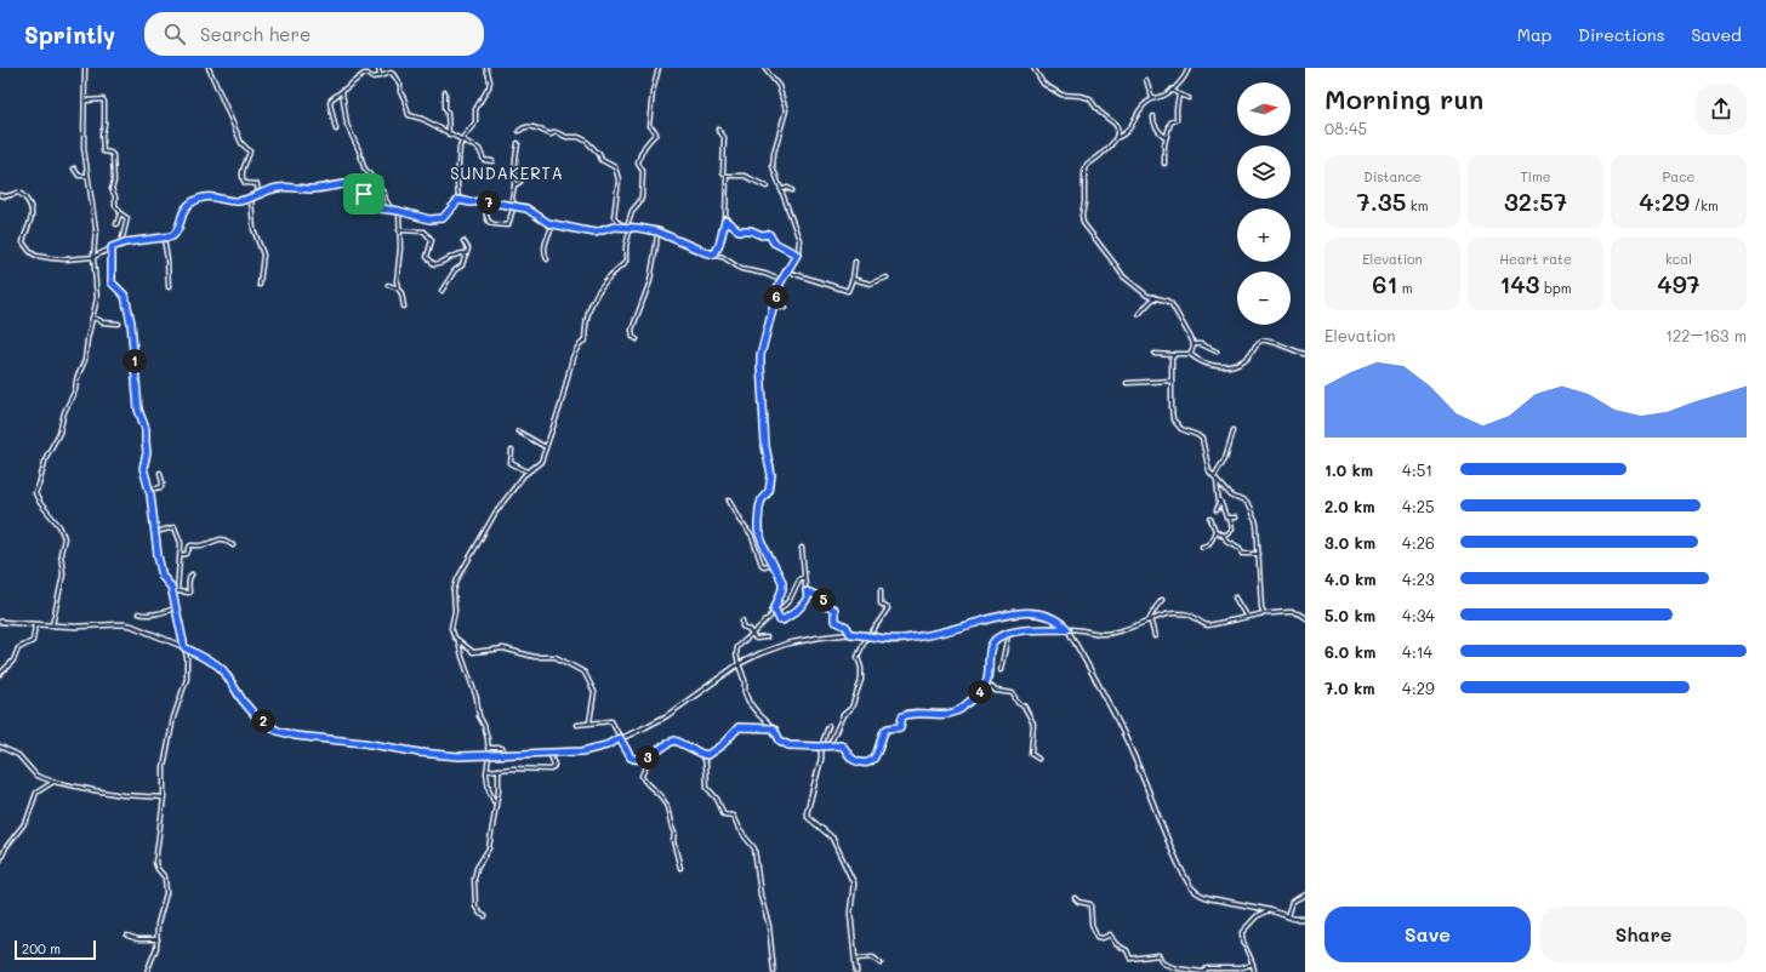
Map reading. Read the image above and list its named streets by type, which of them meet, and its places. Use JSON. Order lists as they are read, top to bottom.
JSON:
{
  "districts": ["SUNDAKERTA"],
  "scale_bar": "200 m",
  "north": "right",
  "page": {
    "header": "Sprintly",
    "search": "Search here",
    "nav": ["Map", "Directions", "Saved"],
    "heading": ["Morning run", "08:45"],
    "map_buttons": ["+", "−"],
    "stats": [
      ["Distance", "7.35 km"],
      ["Time", "32:57"],
      ["Pace", "4:29 /km"],
      ["Elevation", "61 m"],
      ["Heart rate", "143 bpm"],
      ["kcal", "497"]
    ],
    "pins": [
      "7",
      "6",
      "1",
      "5",
      "4",
      "2",
      "3"
    ],
    "chart": ["Elevation", "122–163 m"],
    "list": [
      {
        "name": "1.0 km",
        "note": "4:51"
      },
      {
        "name": "2.0 km",
        "note": "4:25"
      },
      {
        "name": "3.0 km",
        "note": "4:26"
      },
      {
        "name": "4.0 km",
        "note": "4:23"
      },
      {
        "name": "5.0 km",
        "note": "4:34"
      },
      {
        "name": "6.0 km",
        "note": "4:14"
      },
      {
        "name": "7.0 km",
        "note": "4:29"
      }
    ],
    "buttons": ["Save", "Share"],
    "scale": "200 m"
  }
}
